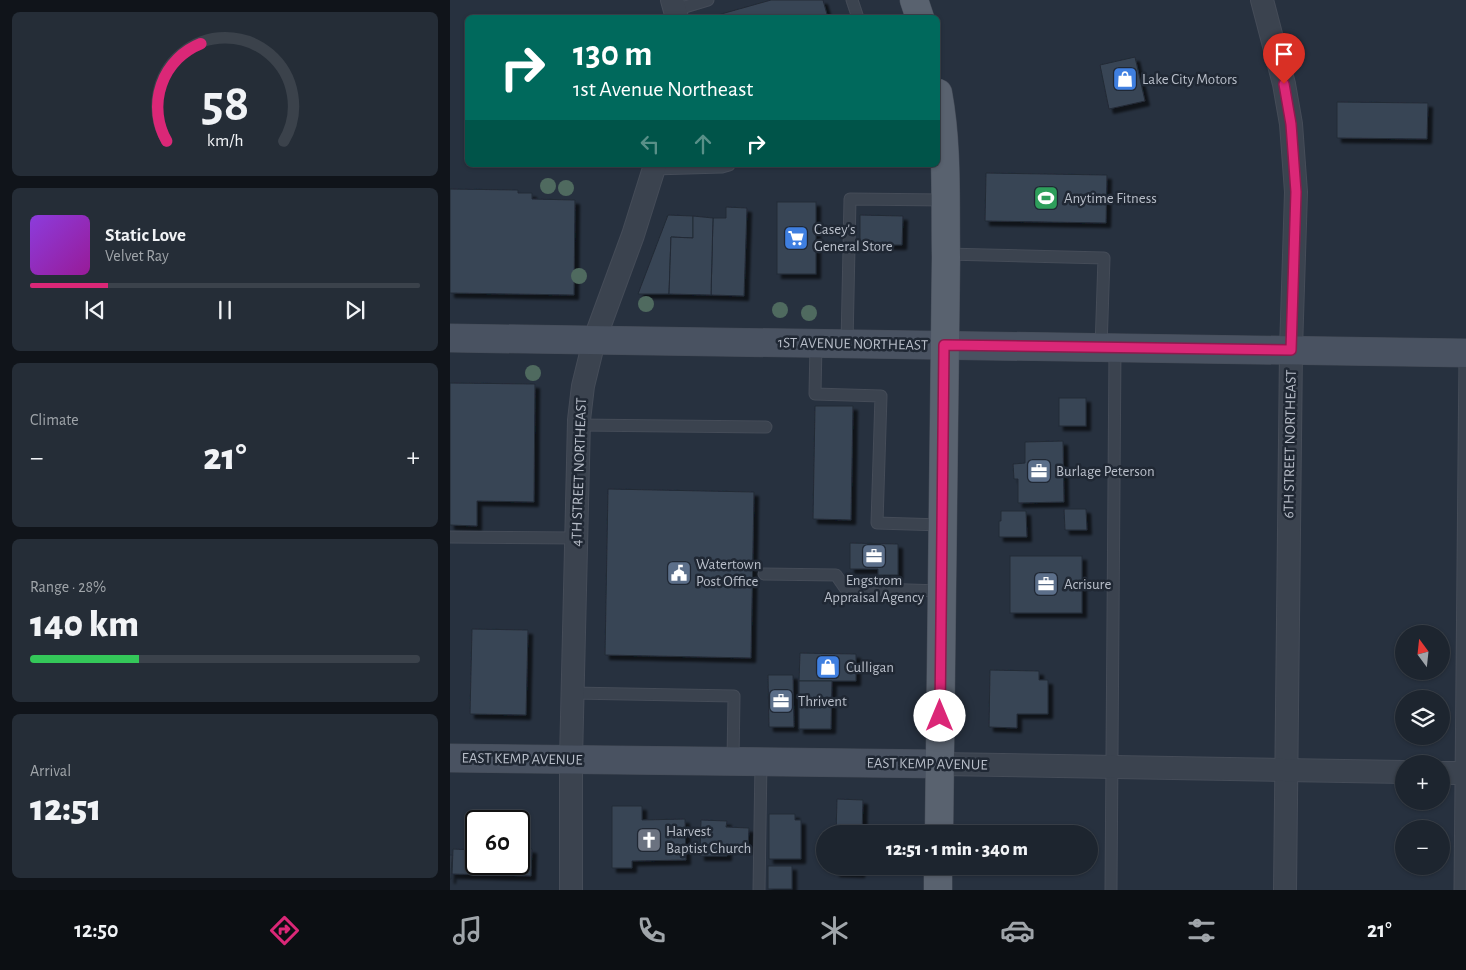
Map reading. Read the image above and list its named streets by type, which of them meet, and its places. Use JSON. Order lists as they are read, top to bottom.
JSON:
{
  "streets": {
    "main road": ["1ST AVENUE NORTHEAST", "EAST KEMP AVENUE"],
    "street": ["6TH STREET NORTHEAST", "4TH STREET NORTHEAST"]
  },
  "crossings": [
    ["1ST AVENUE NORTHEAST", "6TH STREET NORTHEAST"],
    ["1ST AVENUE NORTHEAST", "4TH STREET NORTHEAST"],
    ["6TH STREET NORTHEAST", "EAST KEMP AVENUE"],
    ["4TH STREET NORTHEAST", "EAST KEMP AVENUE"]
  ],
  "places": {
    "shop": ["Lake City Motors", "Culligan"],
    "sports": ["Anytime Fitness"],
    "supermarket": ["Casey's General Store"],
    "office": [
      "Burlage Peterson",
      "Engstrom Appraisal Agency",
      "Acrisure",
      "Thrivent"
    ],
    "public building": ["Watertown Post Office"],
    "church": ["Harvest Baptist Church"]
  },
  "north": "top",
  "page": {
    "turn": ["130 m", "1st Avenue Northeast"],
    "song": ["Static Love", "Velvet Ray"],
    "tile": [
      "Climate",
      ["Range · 28%", "140 km"],
      ["Arrival", "12:51"]
    ],
    "heat": ["−", "21°", "+"],
    "map_buttons": ["+", "−"],
    "limit": "60",
    "trip": "12:51 · 1 min · 340 m",
    "tabs": ["12:50", "21°"],
    "gauge": ["58", "km/h"]
  }
}
